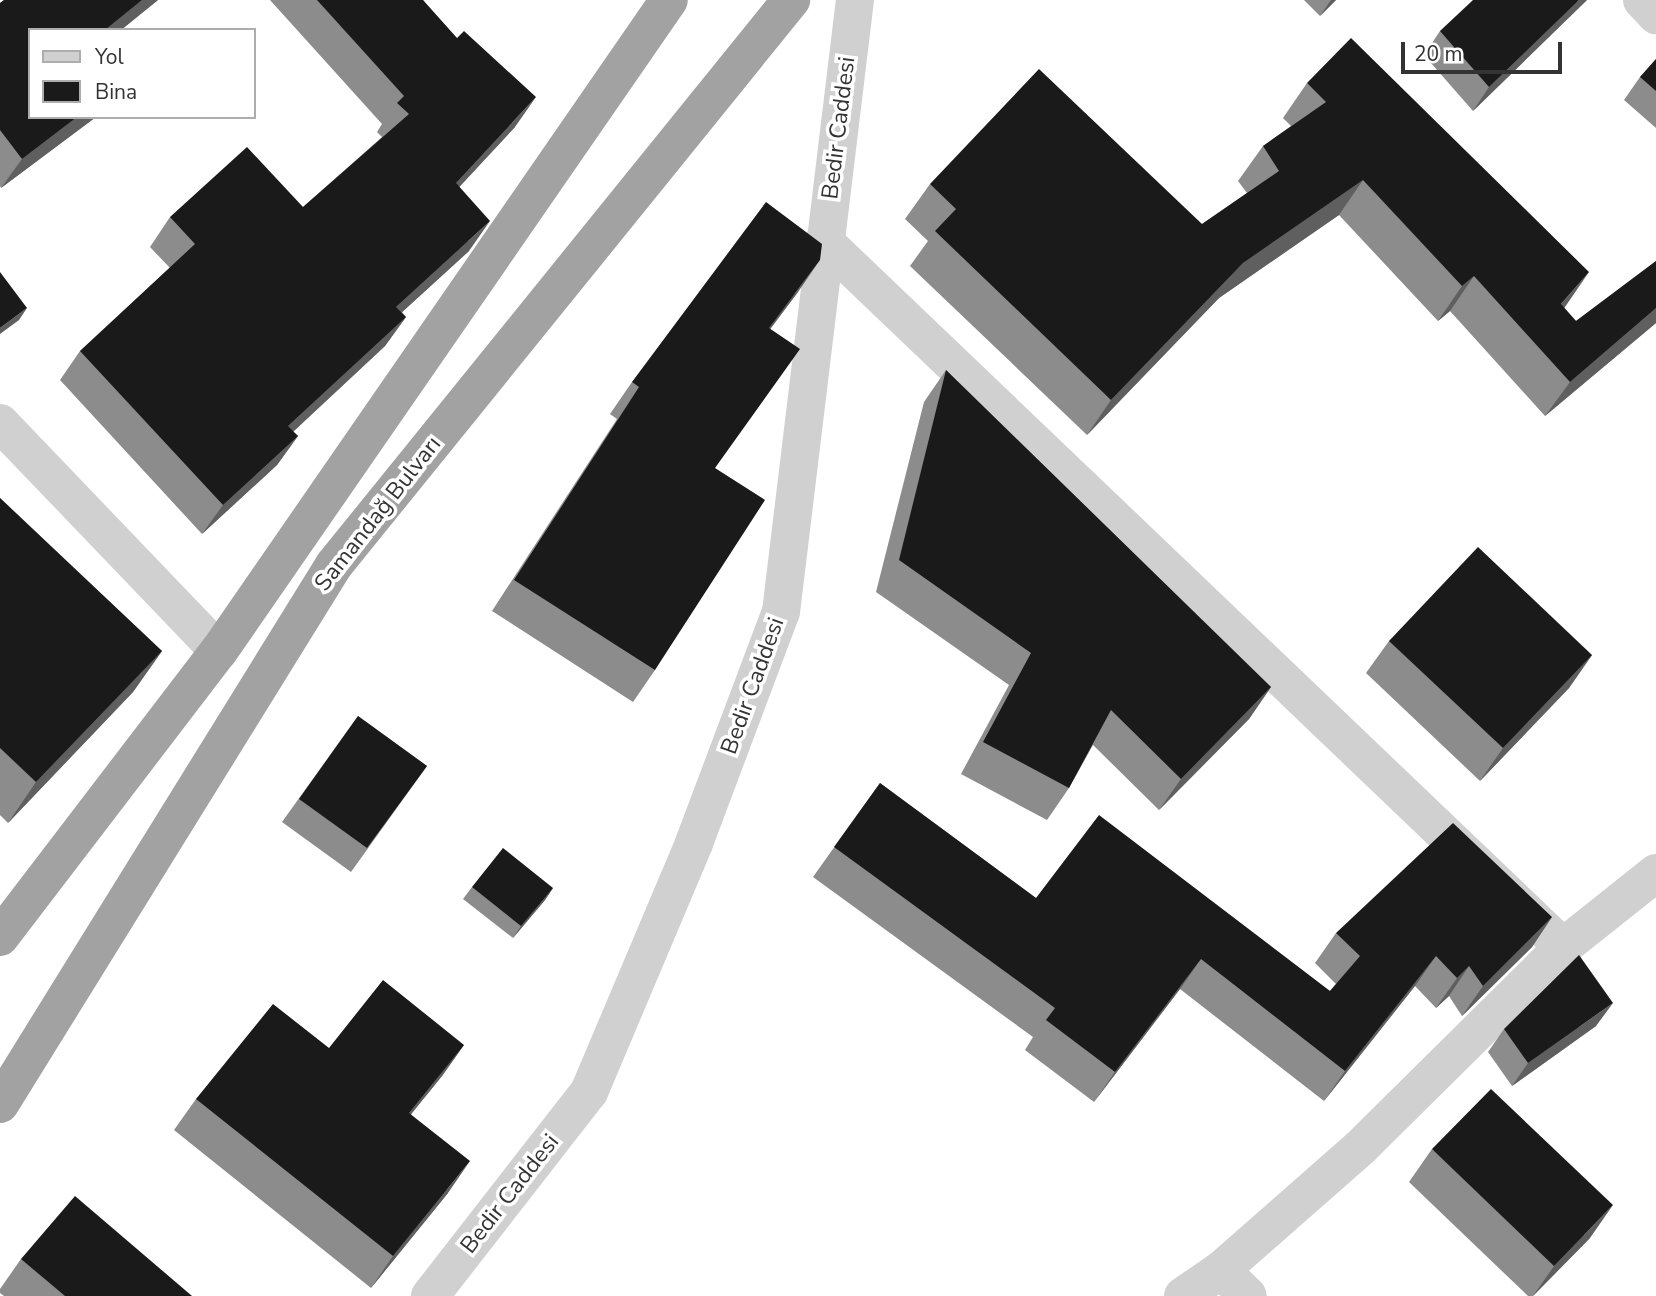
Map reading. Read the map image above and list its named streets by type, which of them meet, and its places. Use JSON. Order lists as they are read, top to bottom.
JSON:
{
  "streets": {
    "highway": ["Samandağ Bulvarı"],
    "street": ["Bedir Caddesi"]
  },
  "legend": ["Yol", "Bina"],
  "scale_bar": "20 m"
}
